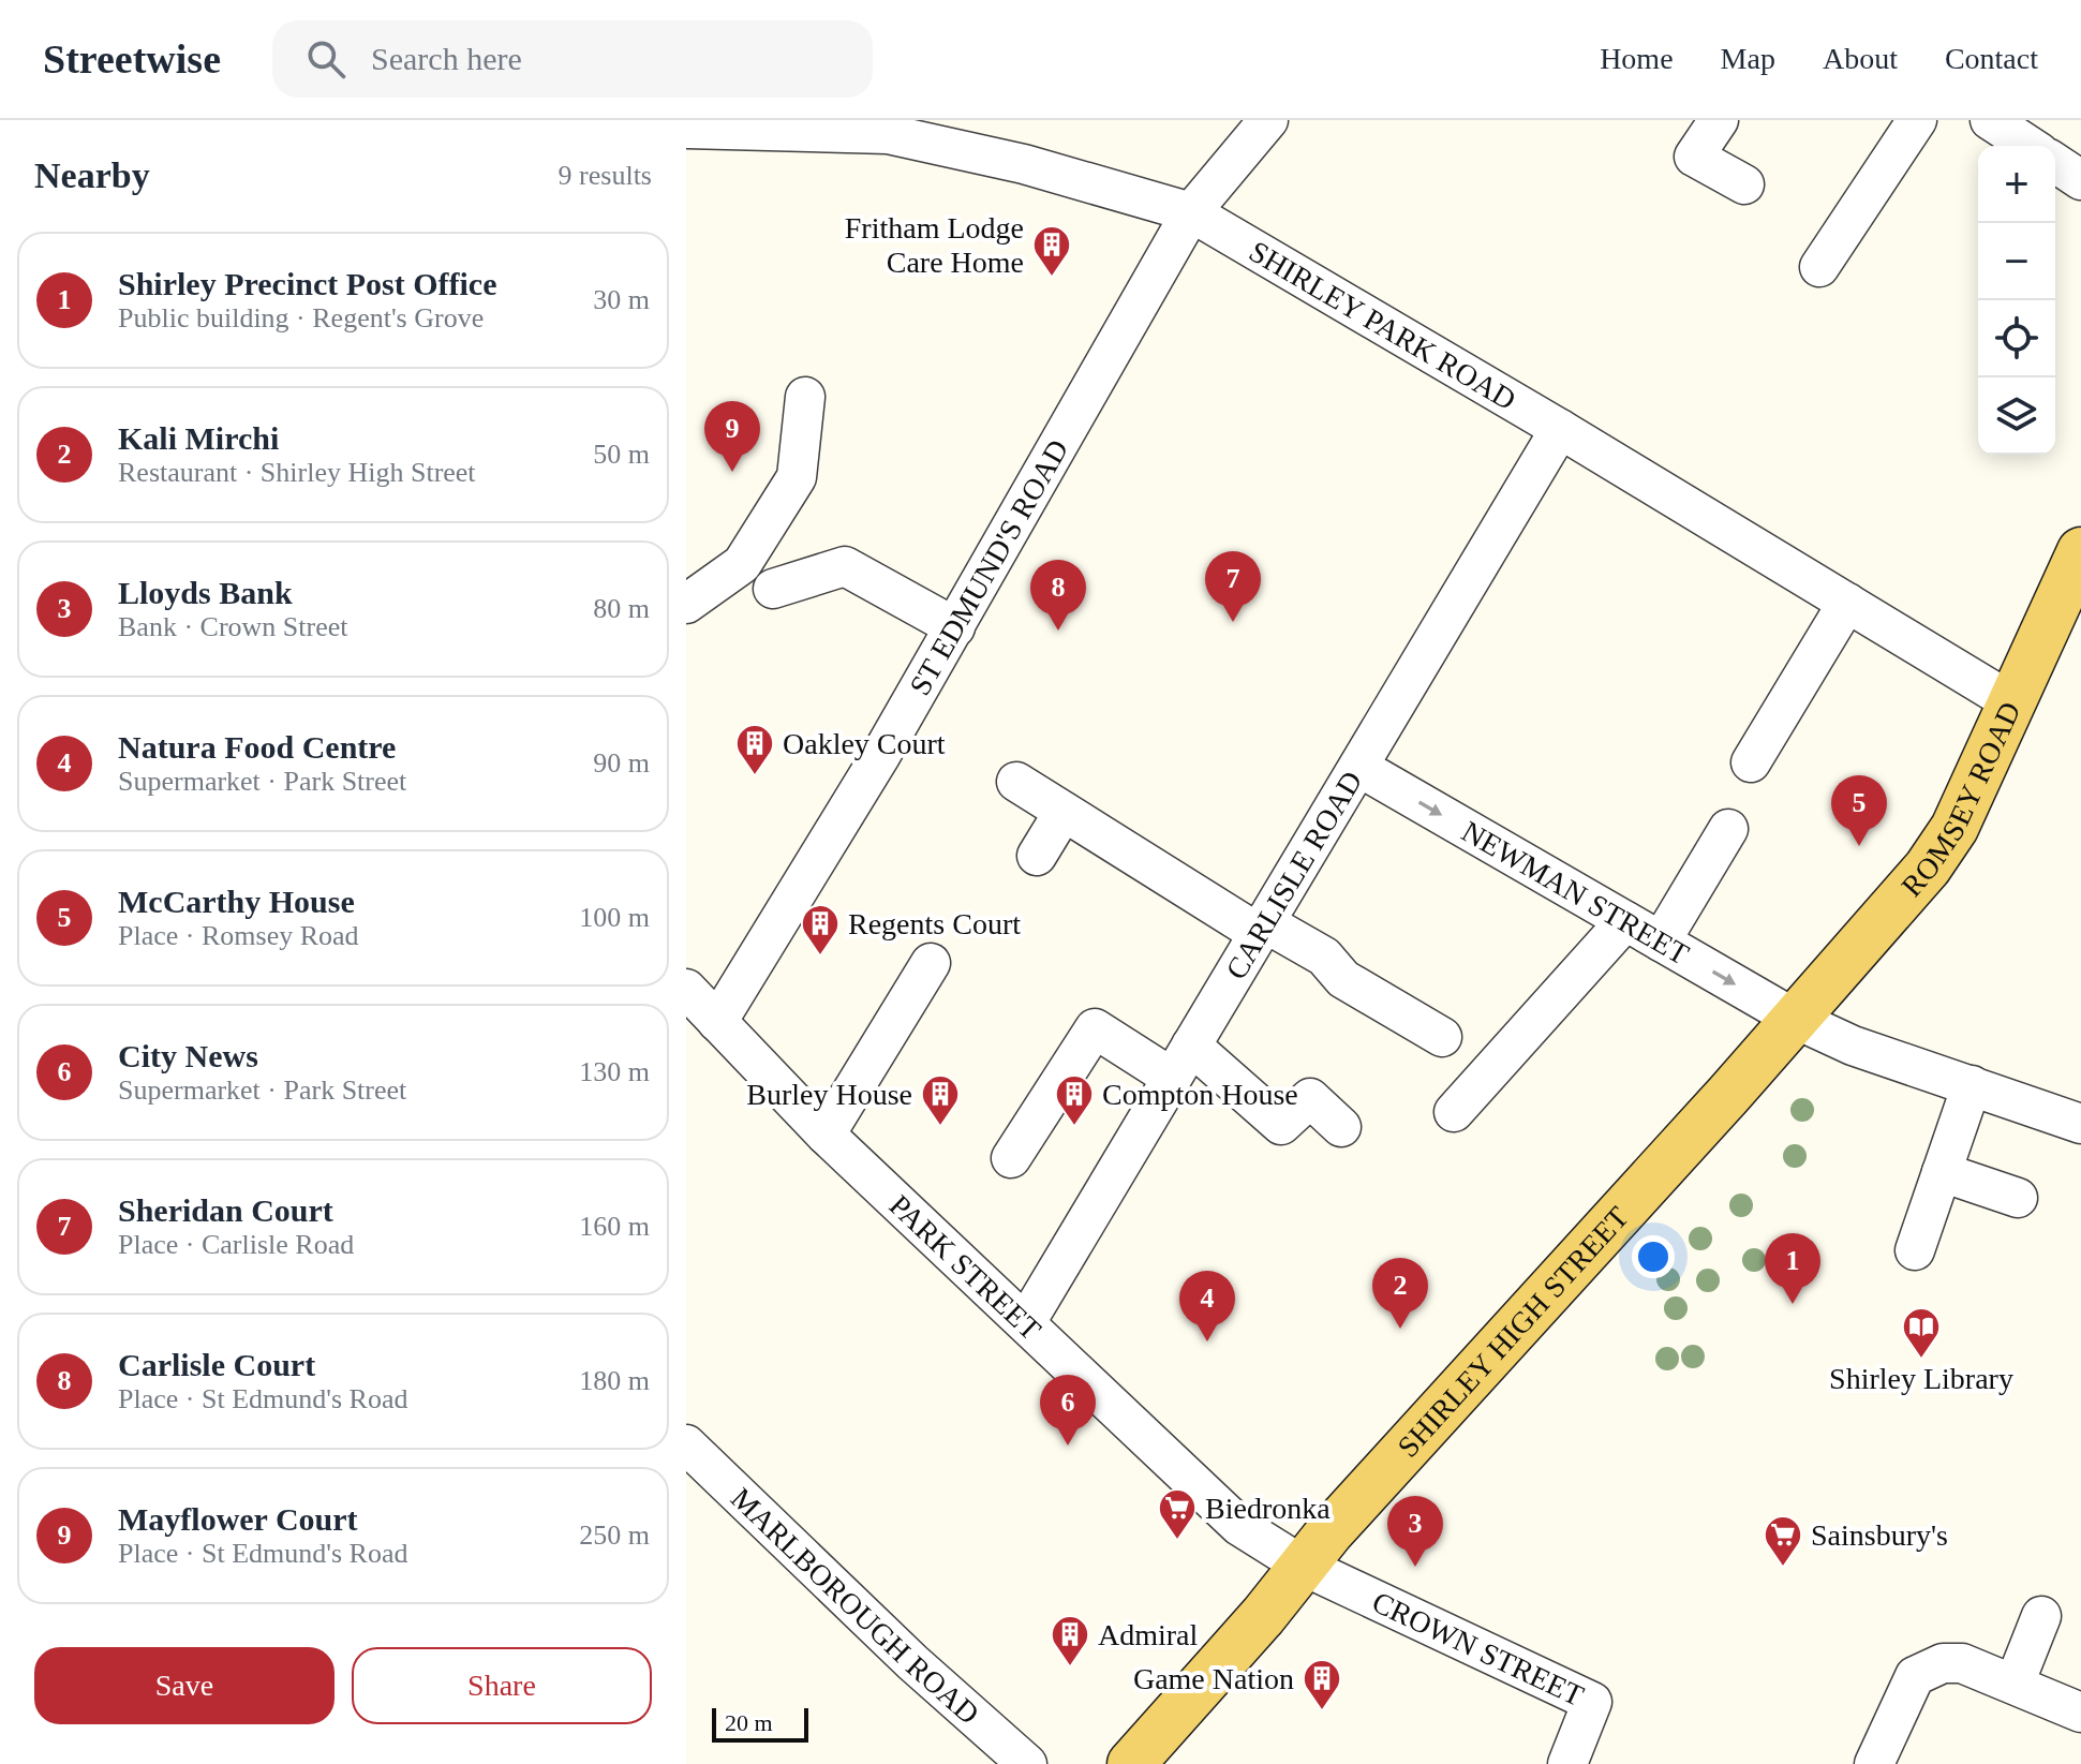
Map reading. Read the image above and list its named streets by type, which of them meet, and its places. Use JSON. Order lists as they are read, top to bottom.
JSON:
{
  "streets": {
    "main road": ["ROMSEY ROAD", "SHIRLEY HIGH STREET"],
    "street": [
      "SHIRLEY PARK ROAD",
      "ST EDMUND'S ROAD",
      "CARLISLE ROAD",
      "NEWMAN STREET",
      "PARK STREET",
      "MARLBOROUGH ROAD",
      "CROWN STREET"
    ]
  },
  "crossings": [
    ["SHIRLEY PARK ROAD", "ST EDMUND'S ROAD"],
    ["SHIRLEY PARK ROAD", "ROMSEY ROAD"],
    ["SHIRLEY PARK ROAD", "CARLISLE ROAD"],
    ["ST EDMUND'S ROAD", "PARK STREET"],
    ["ROMSEY ROAD", "NEWMAN STREET"],
    ["ROMSEY ROAD", "SHIRLEY HIGH STREET"],
    ["CARLISLE ROAD", "NEWMAN STREET"],
    ["CARLISLE ROAD", "PARK STREET"],
    ["NEWMAN STREET", "SHIRLEY HIGH STREET"],
    ["PARK STREET", "SHIRLEY HIGH STREET"],
    ["PARK STREET", "CROWN STREET"],
    ["SHIRLEY HIGH STREET", "CROWN STREET"]
  ],
  "places": {
    "building": [
      "Fritham Lodge Care Home",
      "Oakley Court",
      "Regents Court",
      "Burley House",
      "Compton House",
      "Admiral",
      "Game Nation"
    ],
    "library": ["Shirley Library"],
    "supermarket": ["Biedronka", "Sainsbury's"]
  },
  "scale_bar": "20 m",
  "page": {
    "header": "Streetwise",
    "search": "Search here",
    "nav": [
      "Home",
      "Map",
      "About",
      "Contact"
    ],
    "heading": ["Nearby", "9 results"],
    "map_buttons": ["+", "−"],
    "list": [
      {
        "mark": "1",
        "name": "Shirley Precinct Post Office",
        "note": "Public building · Regent's Grove",
        "value": "30 m"
      },
      {
        "mark": "2",
        "name": "Kali Mirchi",
        "note": "Restaurant · Shirley High Street",
        "value": "50 m"
      },
      {
        "mark": "3",
        "name": "Lloyds Bank",
        "note": "Bank · Crown Street",
        "value": "80 m"
      },
      {
        "mark": "4",
        "name": "Natura Food Centre",
        "note": "Supermarket · Park Street",
        "value": "90 m"
      },
      {
        "mark": "5",
        "name": "McCarthy House",
        "note": "Place · Romsey Road",
        "value": "100 m"
      },
      {
        "mark": "6",
        "name": "City News",
        "note": "Supermarket · Park Street",
        "value": "130 m"
      },
      {
        "mark": "7",
        "name": "Sheridan Court",
        "note": "Place · Carlisle Road",
        "value": "160 m"
      },
      {
        "mark": "8",
        "name": "Carlisle Court",
        "note": "Place · St Edmund's Road",
        "value": "180 m"
      },
      {
        "mark": "9",
        "name": "Mayflower Court",
        "note": "Place · St Edmund's Road",
        "value": "250 m"
      }
    ],
    "pins": [
      "9",
      "7",
      "8",
      "5",
      "1",
      "2",
      "4",
      "6",
      "3"
    ],
    "buttons": ["Save", "Share"],
    "scale": "20 m"
  }
}
